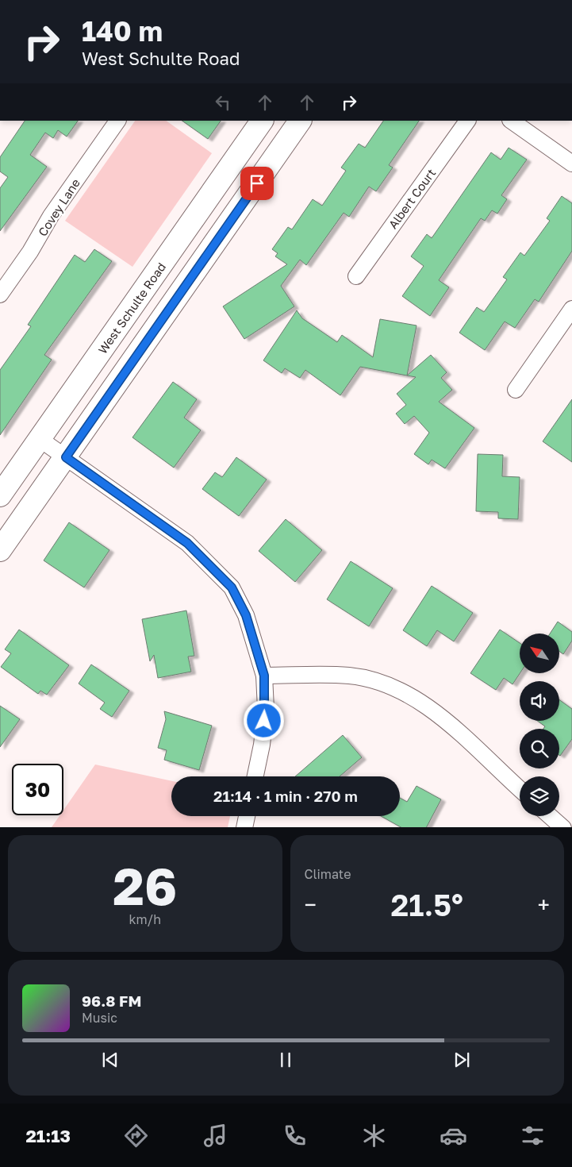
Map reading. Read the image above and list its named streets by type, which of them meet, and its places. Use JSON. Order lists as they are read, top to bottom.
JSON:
{
  "streets": {
    "main road": ["West Schulte Road"],
    "street": ["Albert Court", "Covey Lane"]
  },
  "north": "top left",
  "page": {
    "turn": ["140 m", "West Schulte Road"],
    "limit": "30",
    "trip": "21:14 · 1 min · 270 m",
    "tile": [
      ["26", "km/h"],
      "Climate"
    ],
    "heat": ["−", "21.5°", "+"],
    "song": ["96.8 FM", "Music"],
    "tabs": "21:13"
  }
}
